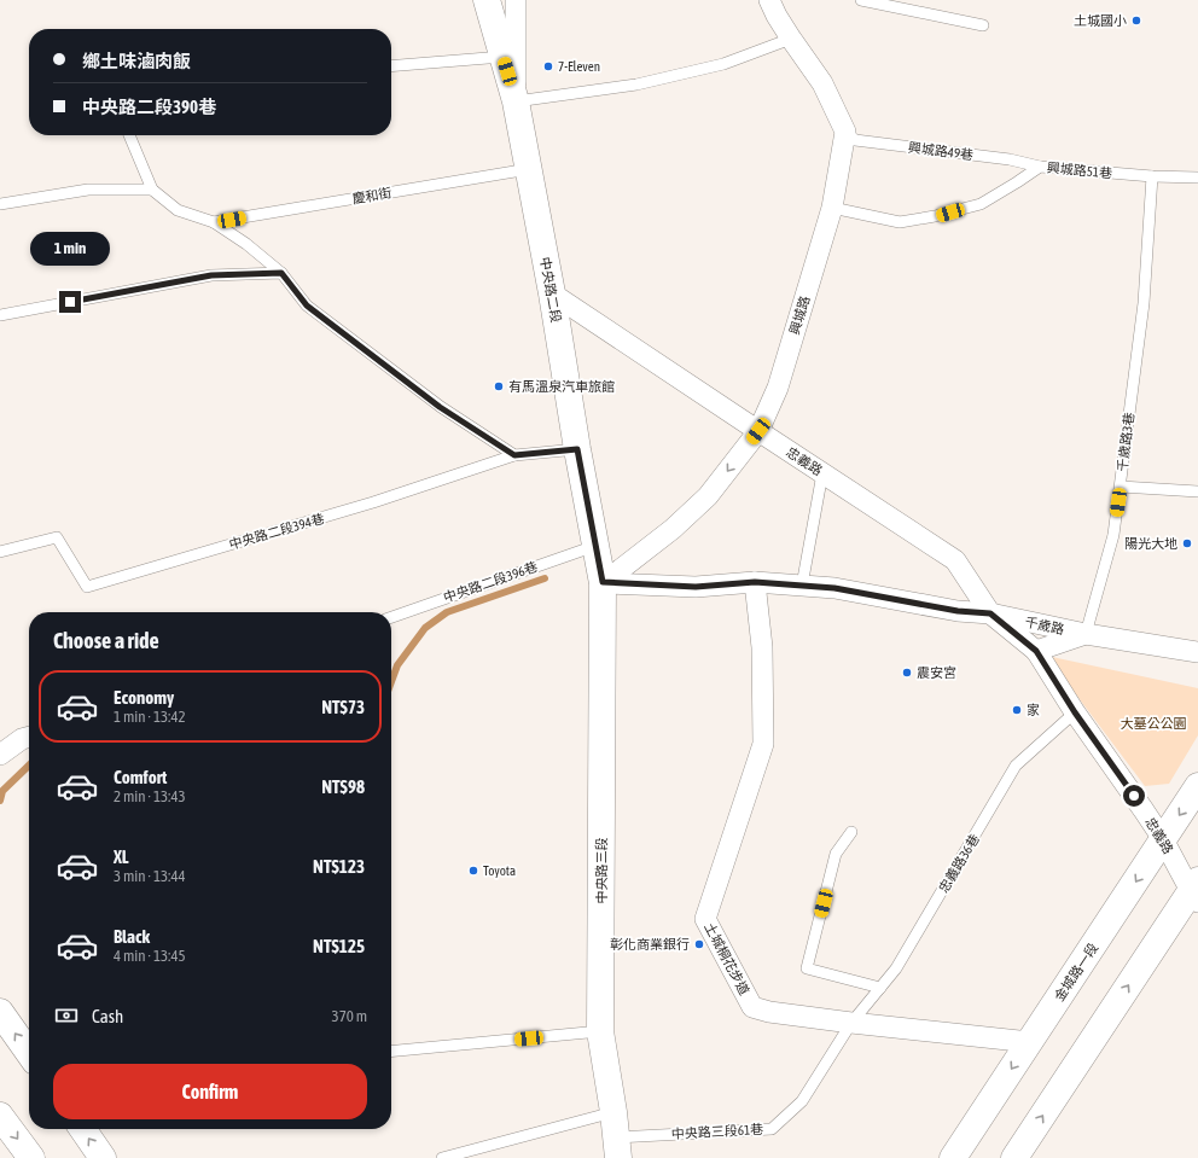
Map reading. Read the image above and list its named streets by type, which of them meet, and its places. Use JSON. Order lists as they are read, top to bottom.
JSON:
{
  "streets": {
    "street": [
      "中央路二段",
      "興城路",
      "忠義路",
      "千歲路",
      "中央路三段",
      "土城桐花步道",
      "金城路一段"
    ],
    "lane": [
      "興城路49巷",
      "興城路51巷",
      "慶和街",
      "千歲路3巷",
      "中央路二段394巷",
      "中央路二段396巷",
      "忠義路36巷",
      "中央路三段61巷"
    ]
  },
  "crossings": [
    ["興城路49巷", "興城路51巷"],
    ["興城路49巷", "興城路"],
    ["興城路51巷", "興城路"],
    ["興城路51巷", "千歲路3巷"],
    ["慶和街", "中央路二段"],
    ["慶和街", "中央路二段394巷"],
    ["中央路二段", "興城路"],
    ["中央路二段", "忠義路"],
    ["中央路二段", "中央路二段394巷"],
    ["中央路二段", "中央路二段396巷"],
    ["中央路二段", "千歲路"],
    ["中央路二段", "中央路三段"],
    ["興城路", "忠義路"],
    ["興城路", "千歲路"],
    ["興城路", "中央路三段"],
    ["千歲路3巷", "千歲路"],
    ["忠義路", "千歲路"],
    ["忠義路", "忠義路36巷"],
    ["忠義路", "金城路一段"],
    ["千歲路", "中央路三段"],
    ["千歲路", "土城桐花步道"],
    ["忠義路36巷", "土城桐花步道"],
    ["忠義路36巷", "中央路三段61巷"],
    ["中央路三段", "中央路三段61巷"],
    ["土城桐花步道", "金城路一段"],
    ["土城桐花步道", "中央路三段61巷"]
  ],
  "one_way": ["興城路"],
  "parks": ["大墓公公園"],
  "places": [
    "土城國小",
    "7-Eleven",
    "有馬溫泉汽車旅館",
    "陽光大地",
    "震安宮",
    "家",
    "Toyota",
    "彰化商業銀行"
  ],
  "page": {
    "banner": ["鄉土味滷肉飯", "中央路二段390巷"],
    "bubble": "1 min",
    "heading": "Choose a ride",
    "list": [
      {
        "name": "Economy",
        "note": "1 min · 13:42",
        "value": "NT$73"
      },
      {
        "name": "Comfort",
        "note": "2 min · 13:43",
        "value": "NT$98"
      },
      {
        "name": "XL",
        "note": "3 min · 13:44",
        "value": "NT$123"
      },
      {
        "name": "Black",
        "note": "4 min · 13:45",
        "value": "NT$125"
      }
    ],
    "pay": ["Cash", "370 m"],
    "buttons": "Confirm"
  }
}
